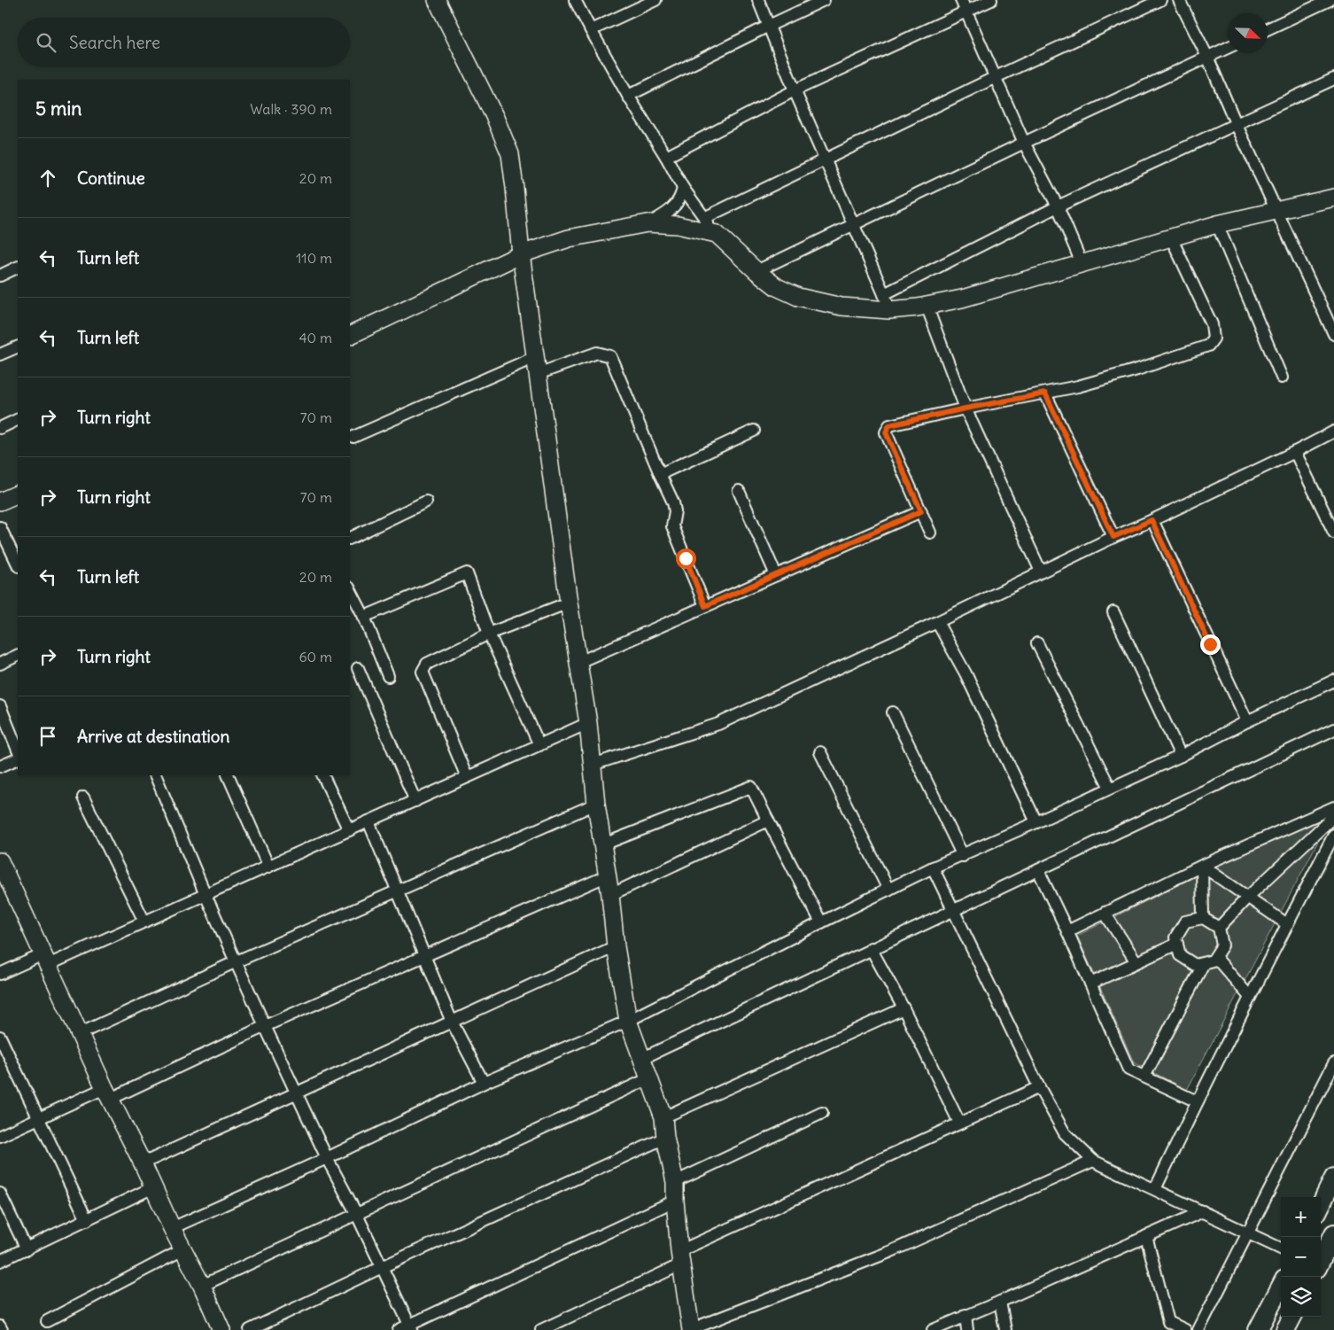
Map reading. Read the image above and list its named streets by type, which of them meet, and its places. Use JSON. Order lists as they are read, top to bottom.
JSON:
{
  "north": "bottom right",
  "page": {
    "search": "Search here",
    "heading": ["5 min", "Walk · 390 m"],
    "list": [
      ["Continue", "20 m"],
      ["Turn left", "110 m"],
      ["Turn left", "40 m"],
      ["Turn right", "70 m"],
      ["Turn right", "70 m"],
      ["Turn left", "20 m"],
      ["Turn right", "60 m"],
      "Arrive at destination"
    ],
    "map_buttons": ["+", "−"]
  }
}
